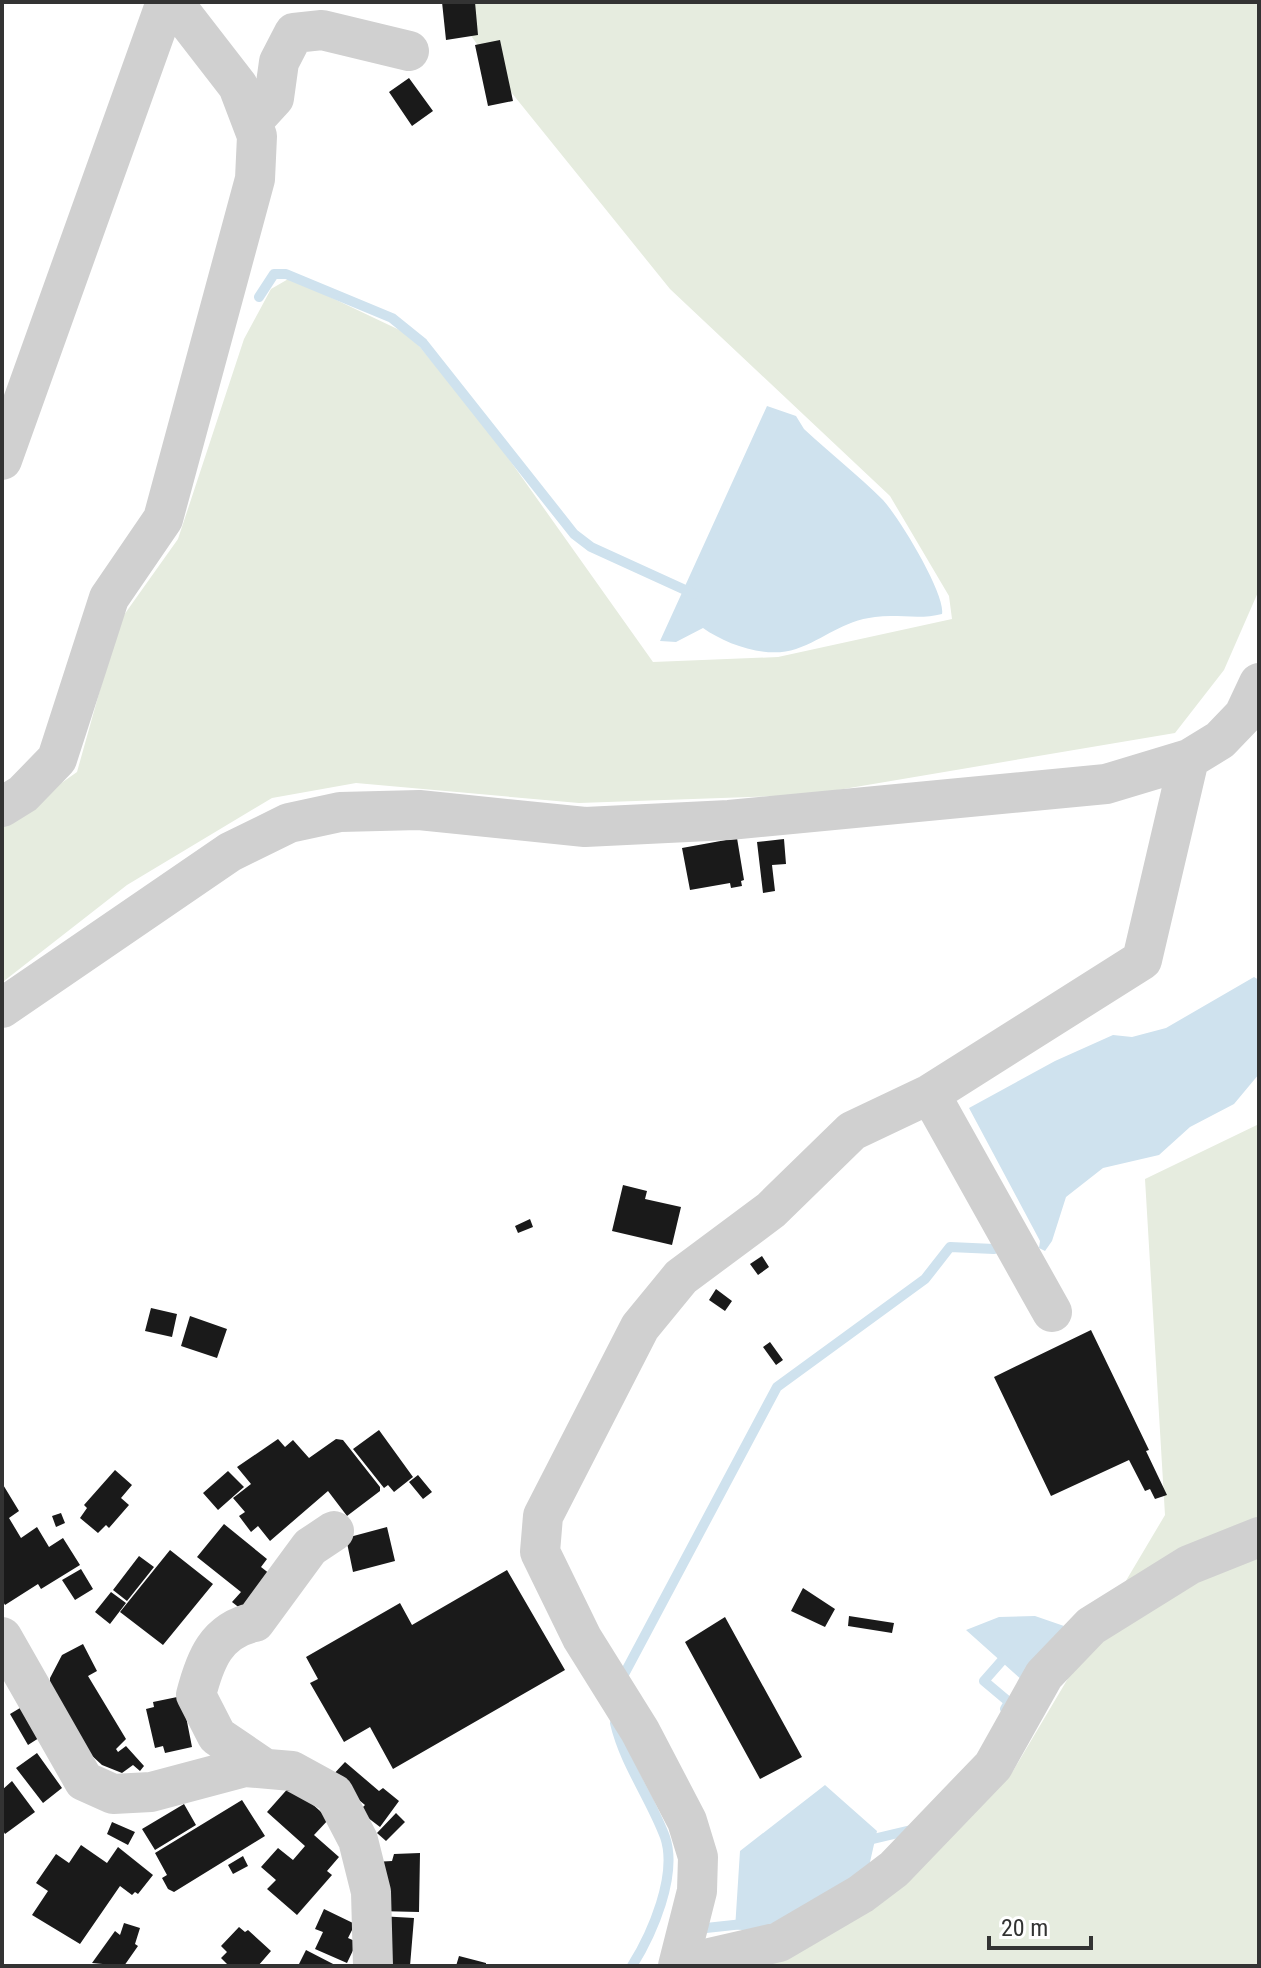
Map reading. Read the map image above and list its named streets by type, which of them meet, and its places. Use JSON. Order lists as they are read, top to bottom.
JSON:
{
  "scale_bar": "20 m"
}
